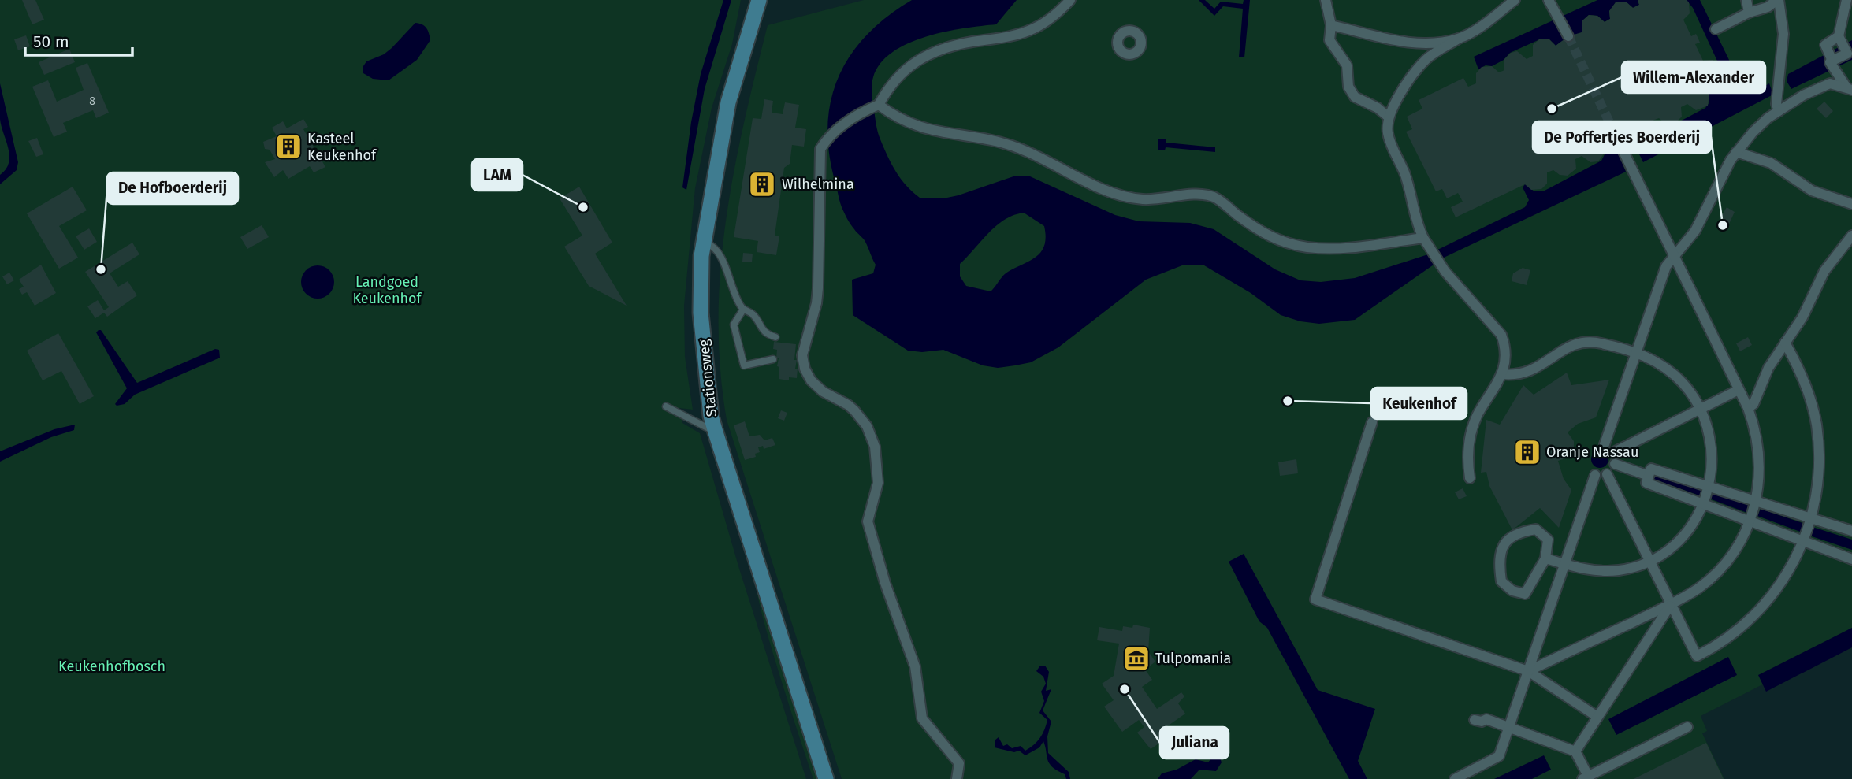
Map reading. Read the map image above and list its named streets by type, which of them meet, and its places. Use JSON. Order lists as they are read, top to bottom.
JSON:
{
  "streets": {
    "main road": ["Stationsweg"]
  },
  "parks": ["Landgoed Keukenhof", "Keukenhofbosch"],
  "places": {
    "other": [
      "Willem-Alexander",
      "LAM",
      "De Poffertjes Boerderij",
      "De Hofboerderij",
      "Keukenhof",
      "Juliana"
    ],
    "building": ["Kasteel Keukenhof", "Wilhelmina", "Oranje Nassau"],
    "museum": ["Tulpomania"]
  },
  "house_numbers": ["8"],
  "scale_bar": "50 m"
}
